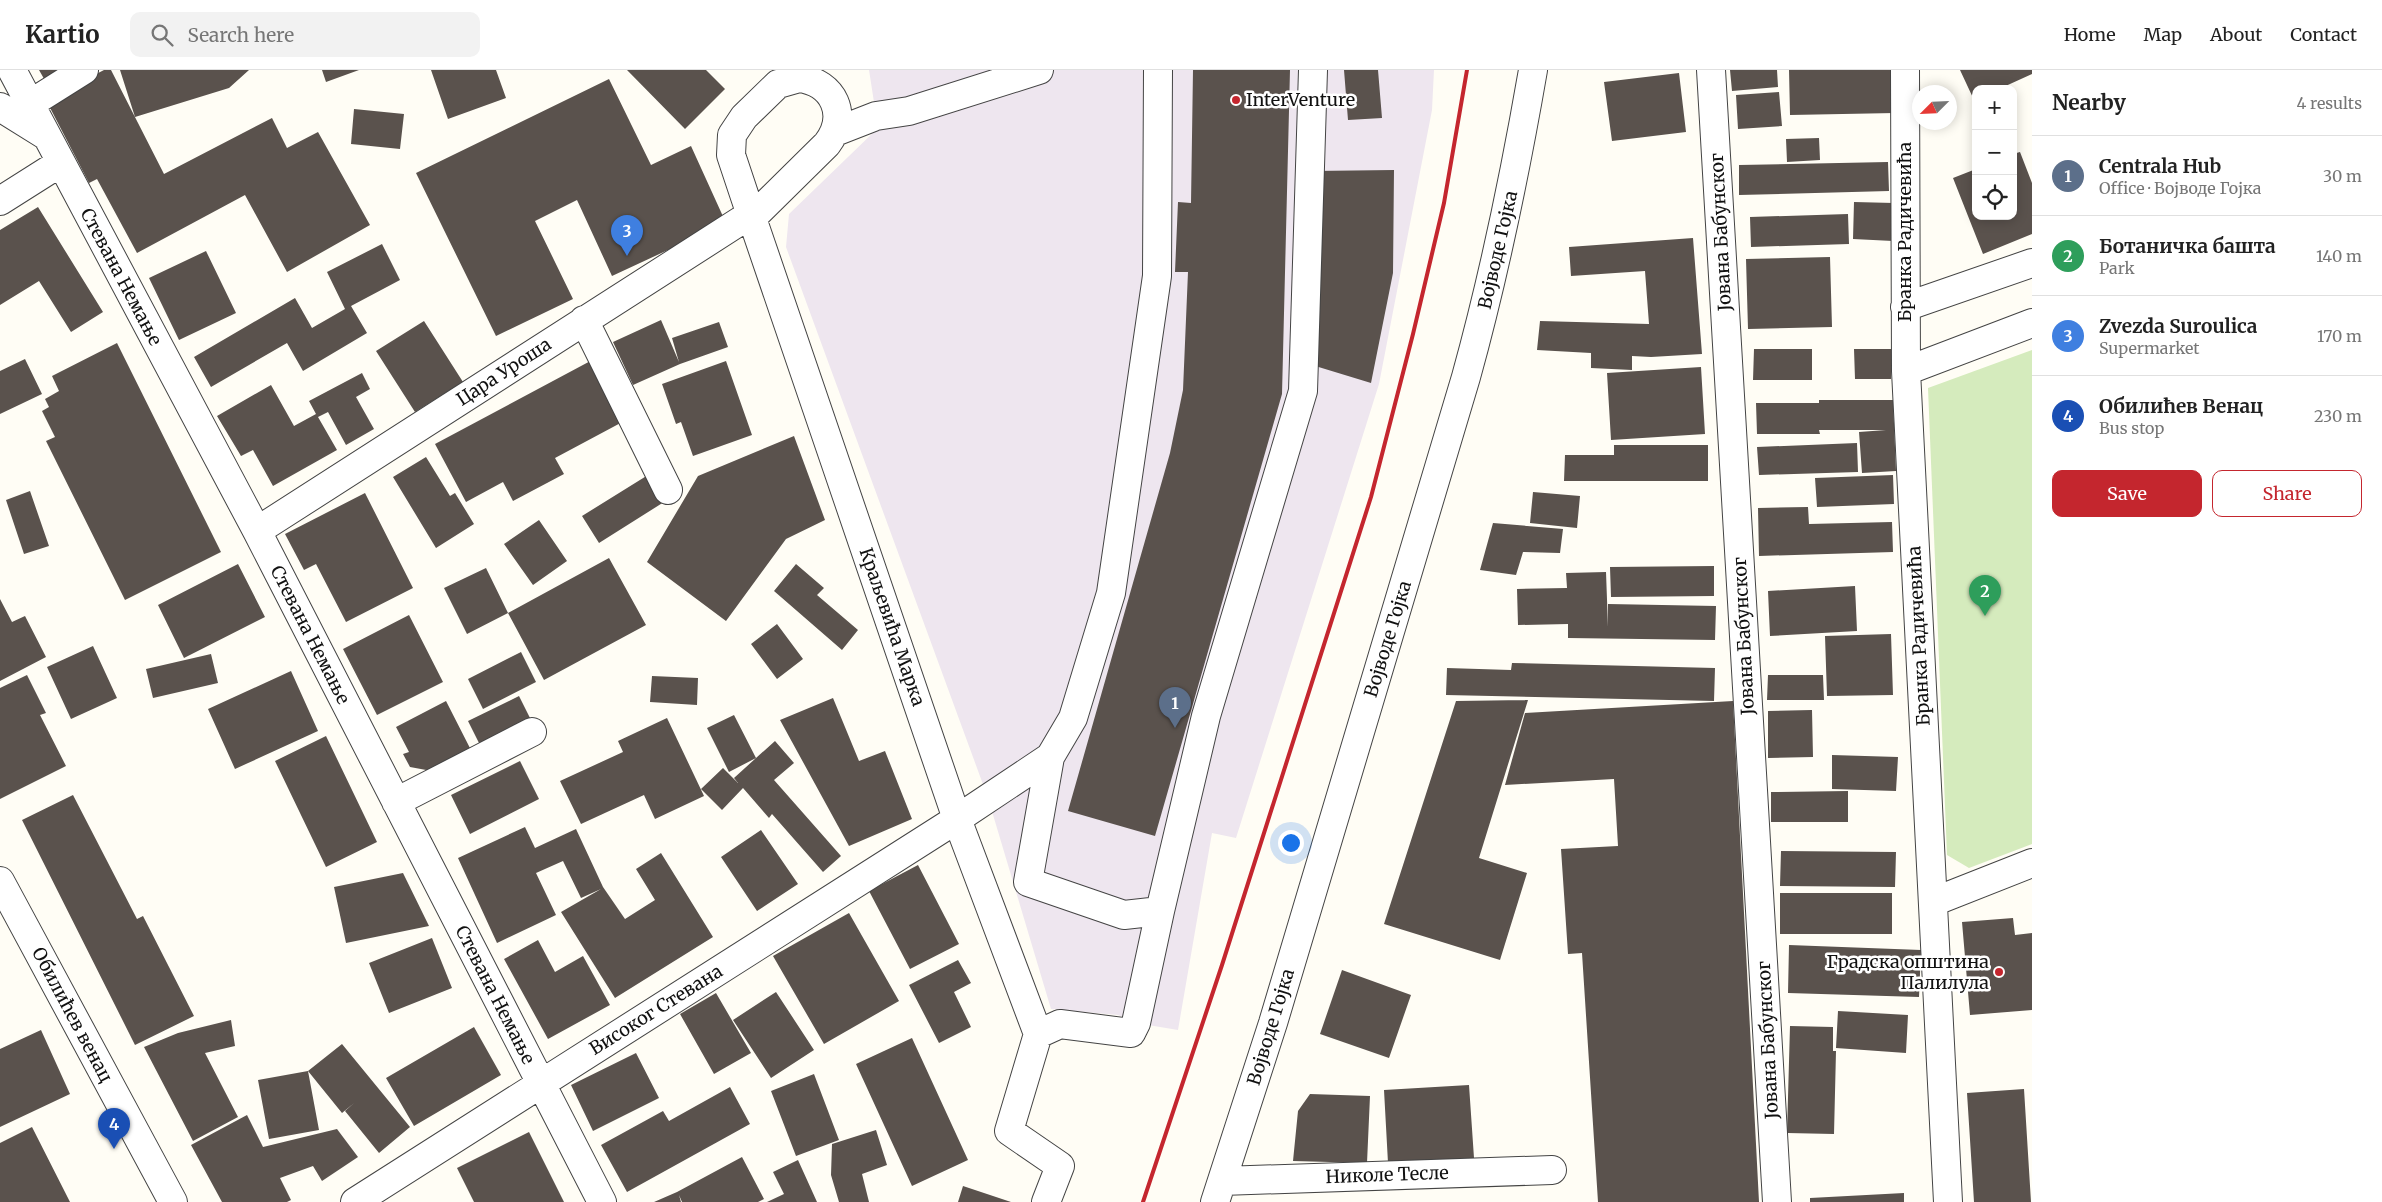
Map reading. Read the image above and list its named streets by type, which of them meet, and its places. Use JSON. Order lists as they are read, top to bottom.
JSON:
{
  "streets": {
    "street": [
      "Јована Бабунског",
      "Бранка Радичевића",
      "Војводе Гојка",
      "Стевана Немање",
      "Цара Уроша",
      "Краљевића Марка",
      "Високог Стевана",
      "Обилићев венац",
      "Николе Тесле"
    ]
  },
  "crossings": [
    ["Војводе Гојка", "Николе Тесле"],
    ["Стевана Немање", "Цара Уроша"],
    ["Стевана Немање", "Високог Стевана"],
    ["Цара Уроша", "Краљевића Марка"],
    ["Краљевића Марка", "Високог Стевана"]
  ],
  "places": ["InterVenture", "Градска општина Палилула"],
  "north": "bottom left",
  "page": {
    "header": "Kartio",
    "search": "Search here",
    "nav": [
      "Home",
      "Map",
      "About",
      "Contact"
    ],
    "heading": ["Nearby", "4 results"],
    "map_buttons": ["+", "−"],
    "list": [
      {
        "mark": "1",
        "name": "Centrala Hub",
        "note": "Office · Војводе Гојка",
        "value": "30 m"
      },
      {
        "mark": "2",
        "name": "Ботаничка башта",
        "note": "Park",
        "value": "140 m"
      },
      {
        "mark": "3",
        "name": "Zvezda Suroulica",
        "note": "Supermarket",
        "value": "170 m"
      },
      {
        "mark": "4",
        "name": "Обилићев Венац",
        "note": "Bus stop",
        "value": "230 m"
      }
    ],
    "pins": [
      "3",
      "2",
      "1",
      "4"
    ],
    "buttons": ["Save", "Share"]
  }
}
